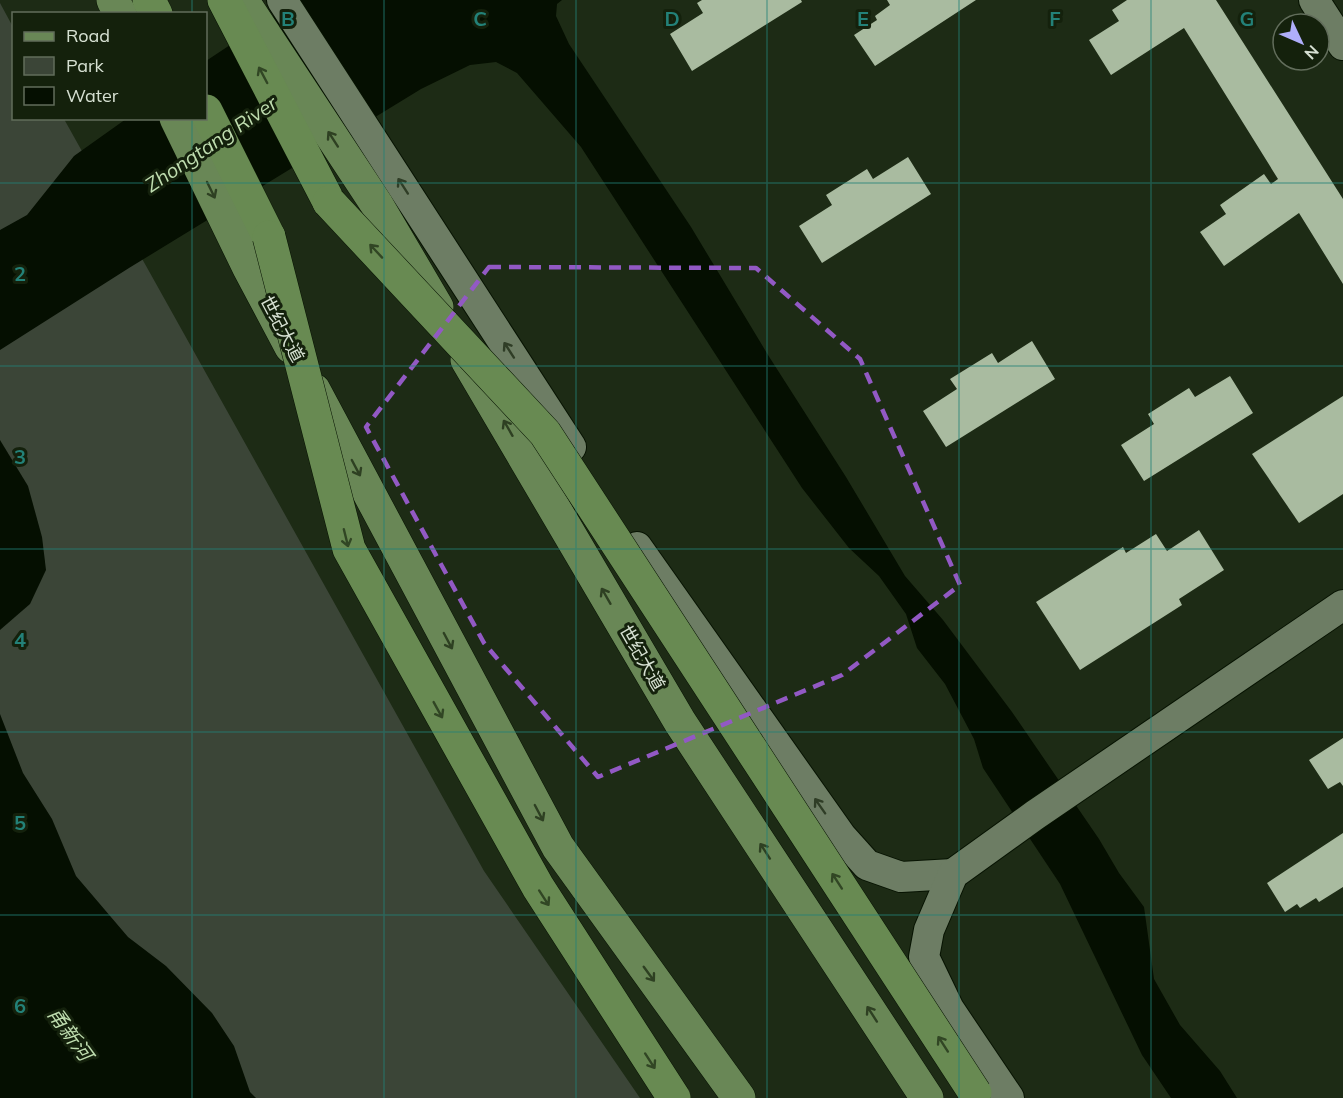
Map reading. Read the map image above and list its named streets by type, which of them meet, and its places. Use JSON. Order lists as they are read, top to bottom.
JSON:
{
  "streets": {
    "main road": ["世纪大道"]
  },
  "water": ["Zhongtang River", "甬新河"],
  "legend": ["Road", "Park", "Water"],
  "north": "bottom right",
  "grid": {
    "columns": [
      "B",
      "C",
      "D",
      "E",
      "F",
      "G"
    ],
    "rows": [
      "2",
      "3",
      "4",
      "5",
      "6"
    ]
  }
}
